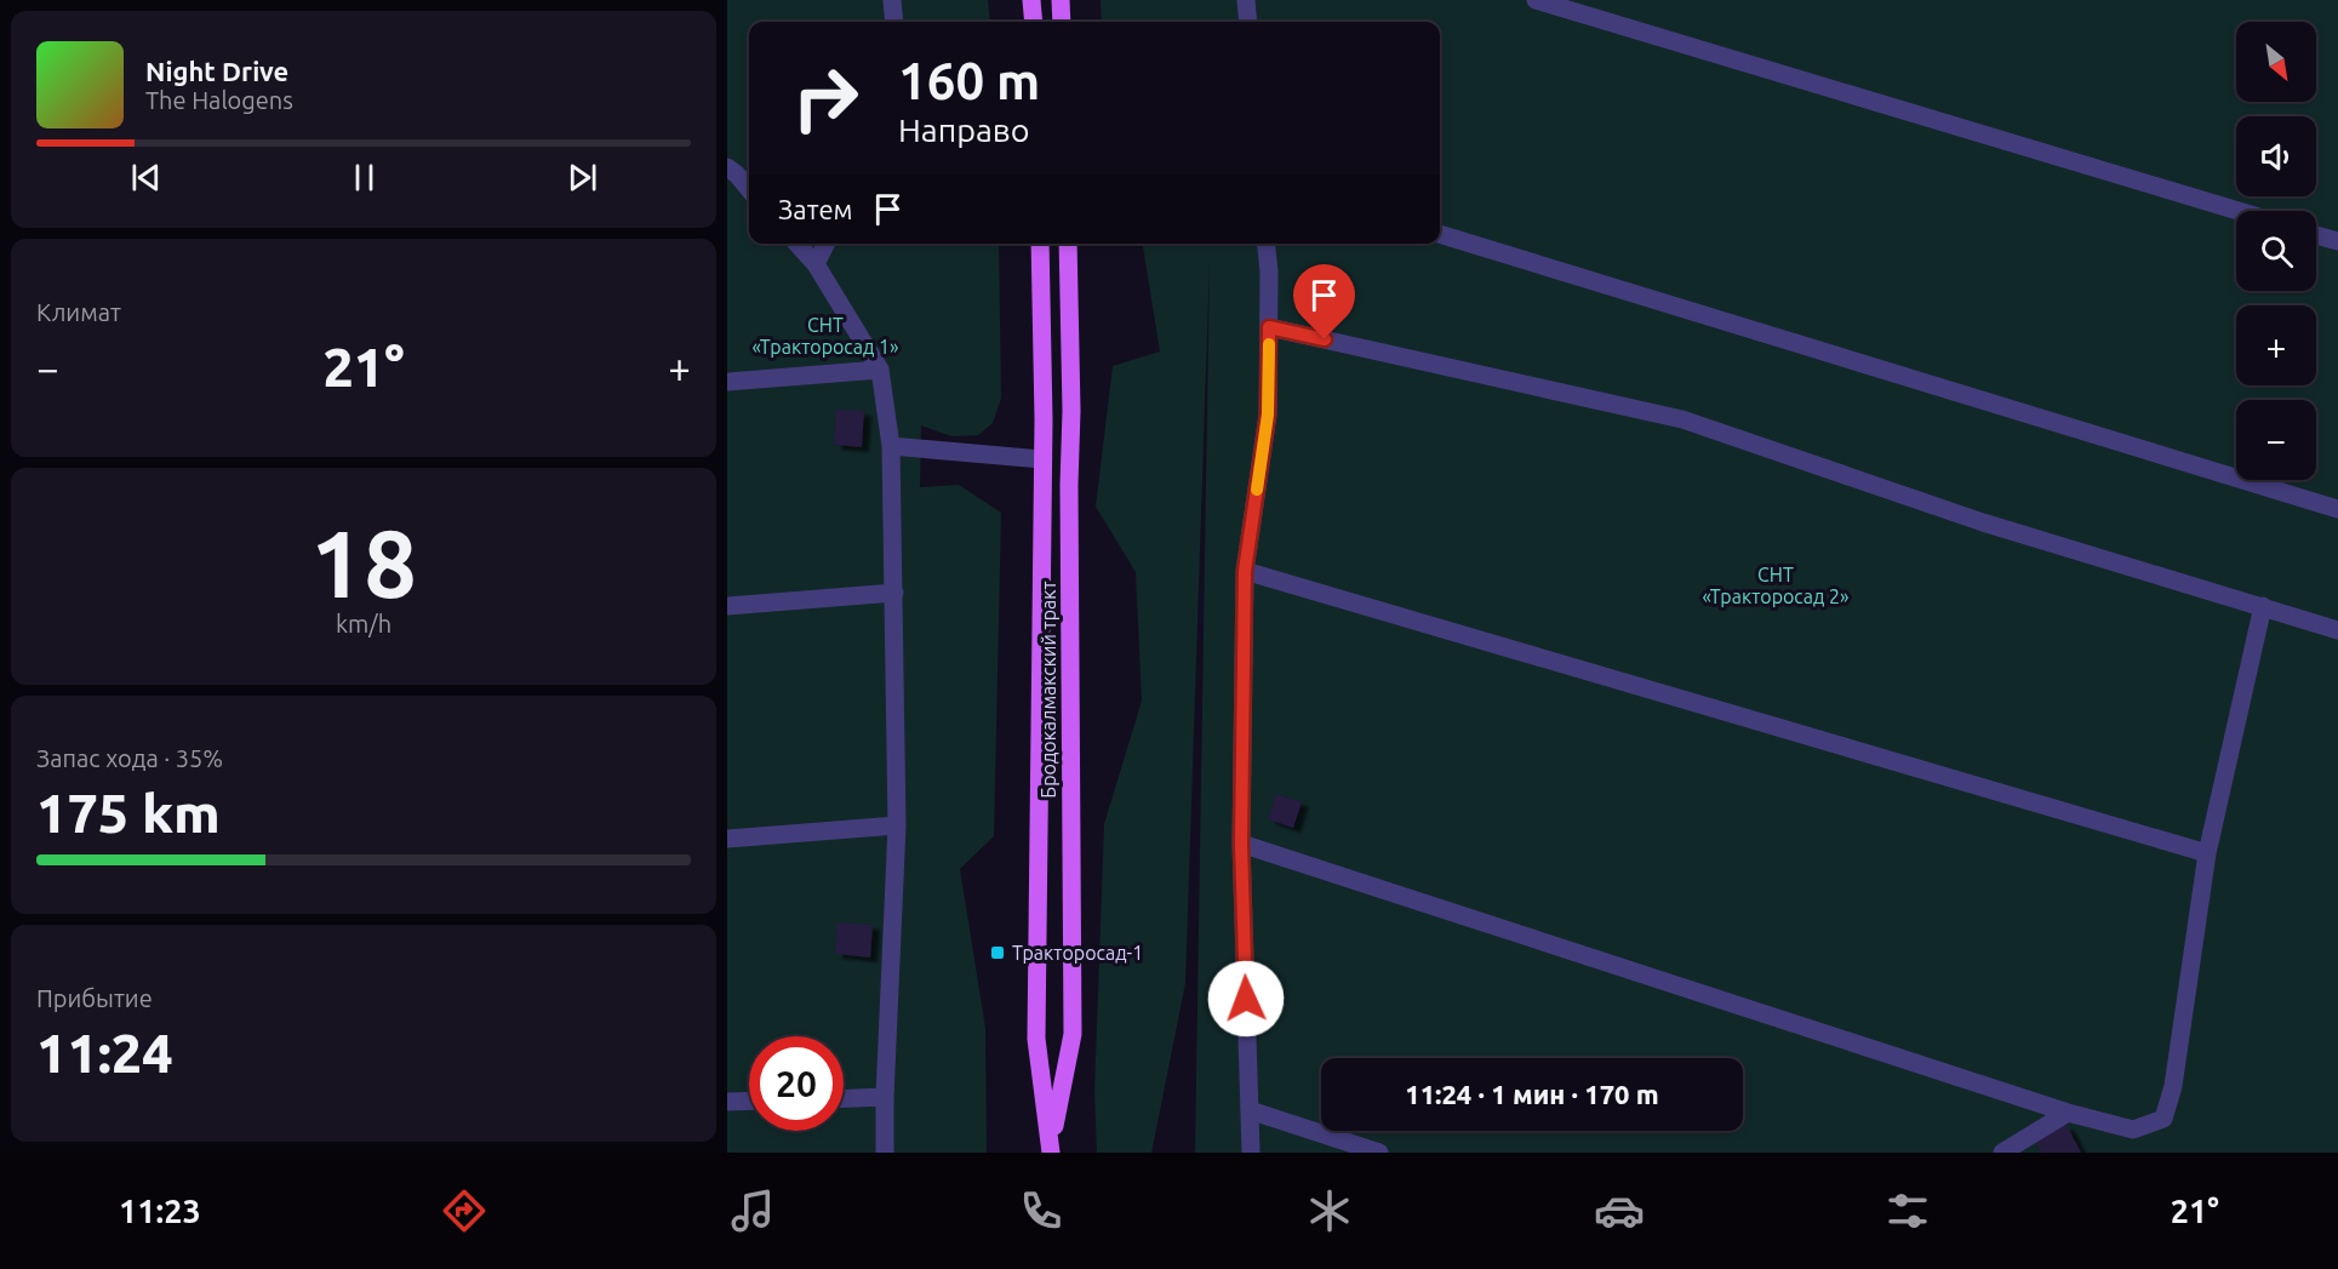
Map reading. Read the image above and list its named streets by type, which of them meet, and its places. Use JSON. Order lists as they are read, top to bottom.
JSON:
{
  "streets": {
    "main road": ["Бродокалмакский тракт"]
  },
  "parks": ["СНТ «Тракторосад 1»", "СНТ «Тракторосад 2»"],
  "places": {
    "transit": ["Тракторосад-1"]
  },
  "north": "bottom right",
  "page": {
    "map_buttons": ["+", "−"],
    "turn": ["160 m", "Направо"],
    "song": ["Night Drive", "The Halogens"],
    "then": "Затем",
    "tile": [
      "Климат",
      ["18", "km/h"],
      ["Запас хода · 35%", "175 km"],
      ["Прибытие", "11:24"]
    ],
    "heat": ["−", "21°", "+"],
    "limit": "20",
    "trip": "11:24 · 1 мин · 170 m",
    "tabs": ["11:23", "21°"]
  }
}
